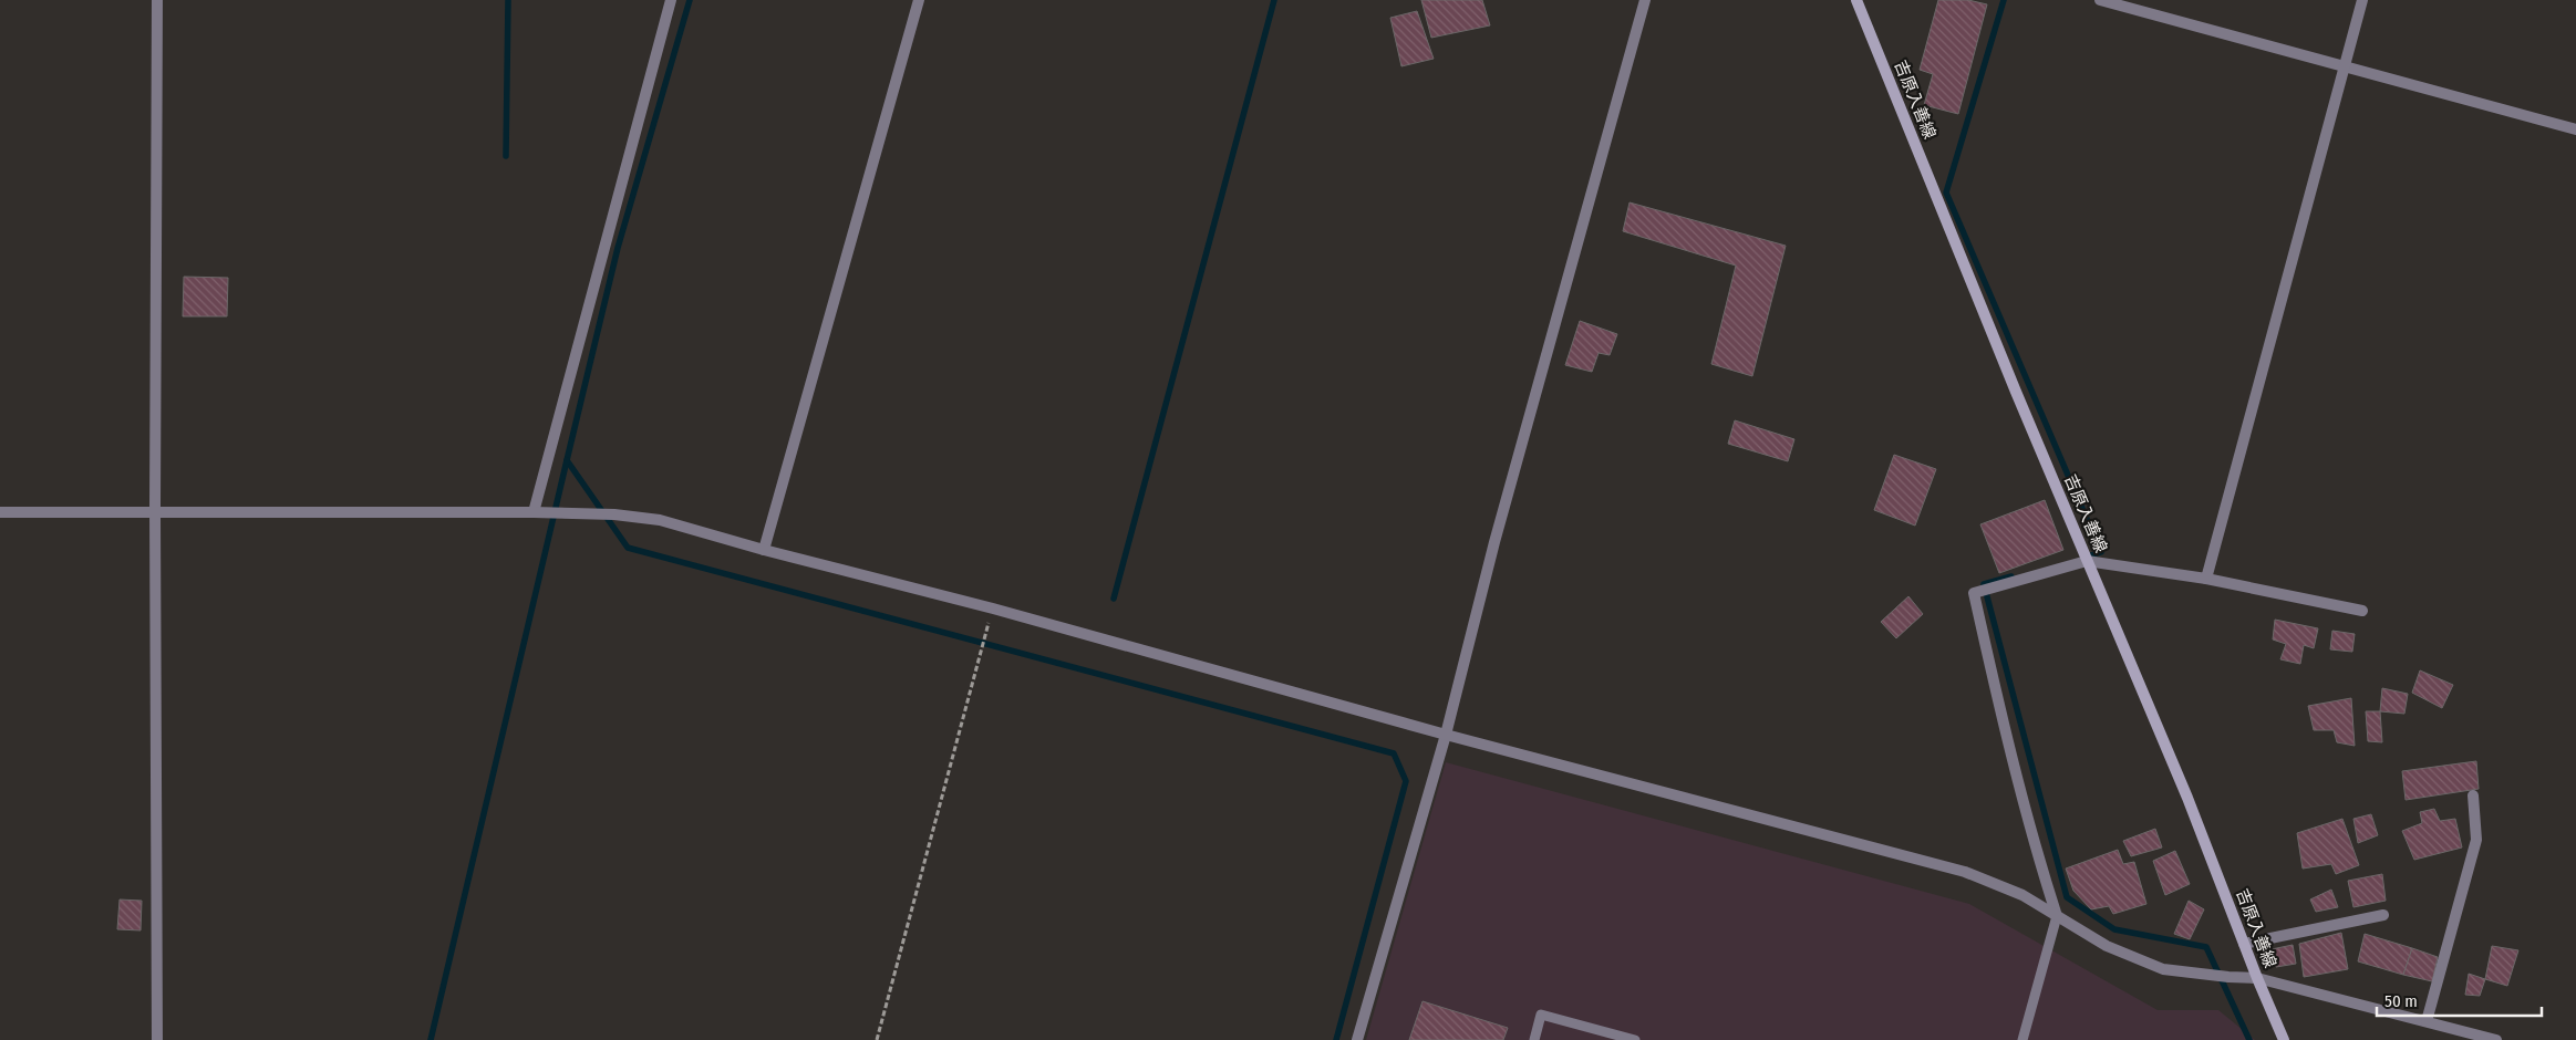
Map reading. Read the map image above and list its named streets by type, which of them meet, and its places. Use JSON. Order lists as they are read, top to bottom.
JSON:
{
  "streets": {
    "main road": ["吉原入善線"]
  },
  "scale_bar": "50 m"
}
